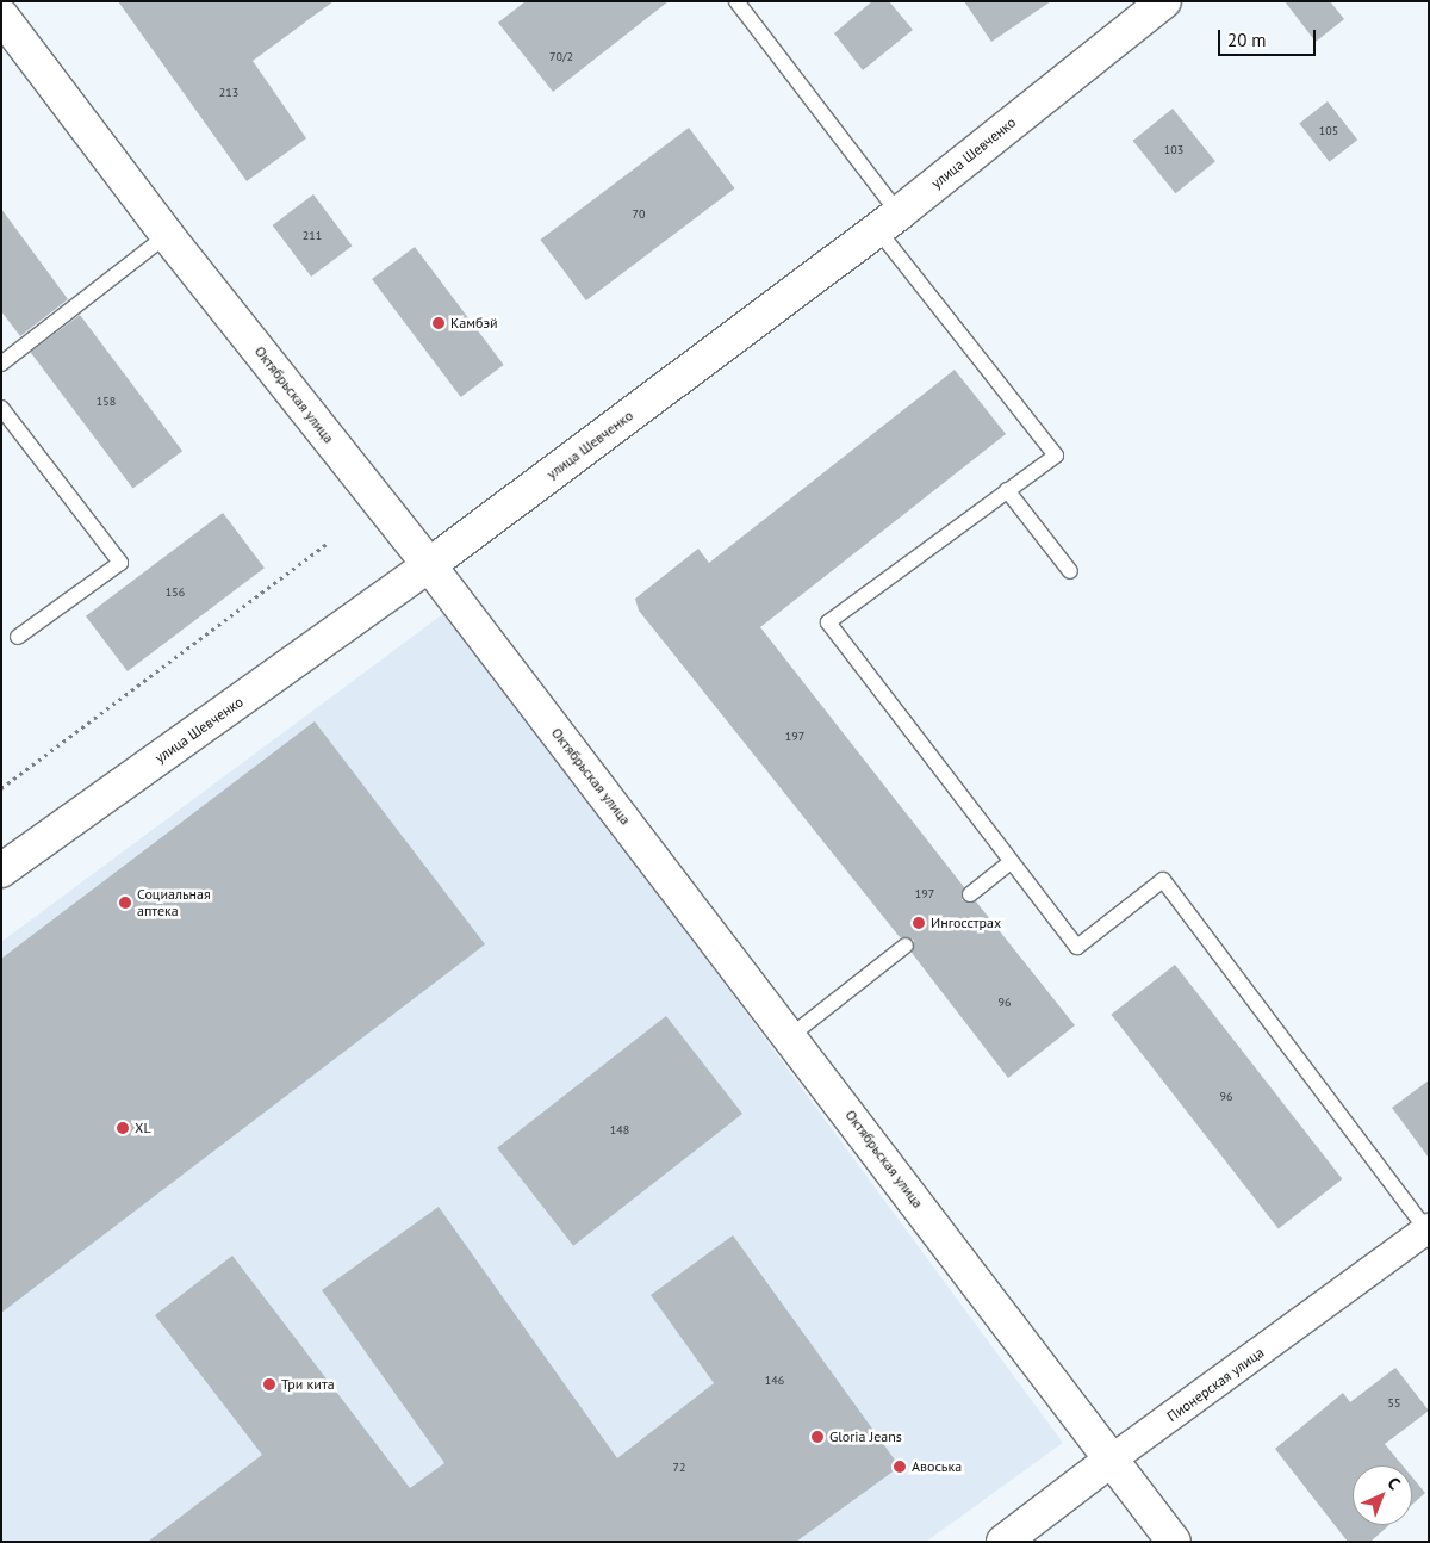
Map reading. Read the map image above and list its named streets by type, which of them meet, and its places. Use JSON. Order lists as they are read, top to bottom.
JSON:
{
  "streets": {
    "main road": ["улица Шевченко", "Октябрьская улица", "Пионерская улица"]
  },
  "crossings": [
    ["улица Шевченко", "Октябрьская улица"],
    ["Октябрьская улица", "Пионерская улица"]
  ],
  "places": [
    "Камбэй",
    "Социальная аптека",
    "Ингосстрах",
    "XL",
    "Три кита",
    "Gloria Jeans",
    "Авоська"
  ],
  "house_numbers": [
    "70/2",
    "213",
    "105",
    "103",
    "70",
    "211",
    "158",
    "156",
    "197",
    "197",
    "96",
    "96",
    "148",
    "146",
    "55",
    "72"
  ],
  "scale_bar": "20 m",
  "north": "top right"
}
